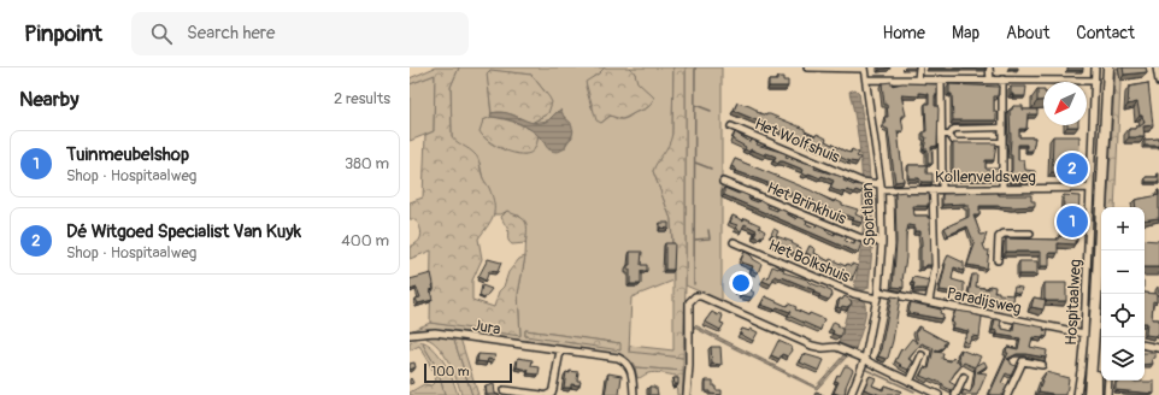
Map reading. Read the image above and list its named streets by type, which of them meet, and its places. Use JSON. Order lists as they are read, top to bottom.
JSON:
{
  "streets": {
    "street": [
      "Het Wolfshuis",
      "Kollenveldsweg",
      "Het Brinkhuis",
      "Sportlaan",
      "Het Bolkshuis",
      "Paradijsweg",
      "Hospitaalweg",
      "Jura"
    ]
  },
  "crossings": [
    ["Het Wolfshuis", "Kollenveldsweg"],
    ["Het Wolfshuis", "Sportlaan"],
    ["Kollenveldsweg", "Sportlaan"],
    ["Kollenveldsweg", "Hospitaalweg"],
    ["Het Brinkhuis", "Sportlaan"],
    ["Sportlaan", "Het Bolkshuis"],
    ["Sportlaan", "Paradijsweg"],
    ["Het Bolkshuis", "Paradijsweg"],
    ["Paradijsweg", "Hospitaalweg"]
  ],
  "scale_bar": "100 m",
  "north": "bottom left",
  "page": {
    "header": "Pinpoint",
    "search": "Search here",
    "nav": [
      "Home",
      "Map",
      "About",
      "Contact"
    ],
    "heading": ["Nearby", "2 results"],
    "list": [
      {
        "mark": "1",
        "name": "Tuinmeubelshop",
        "note": "Shop · Hospitaalweg",
        "value": "380 m"
      },
      {
        "mark": "2",
        "name": "Dé Witgoed Specialist Van Kuyk",
        "note": "Shop · Hospitaalweg",
        "value": "400 m"
      }
    ],
    "pins": ["2", "1"],
    "map_buttons": ["+", "−"],
    "scale": "100 m"
  }
}
